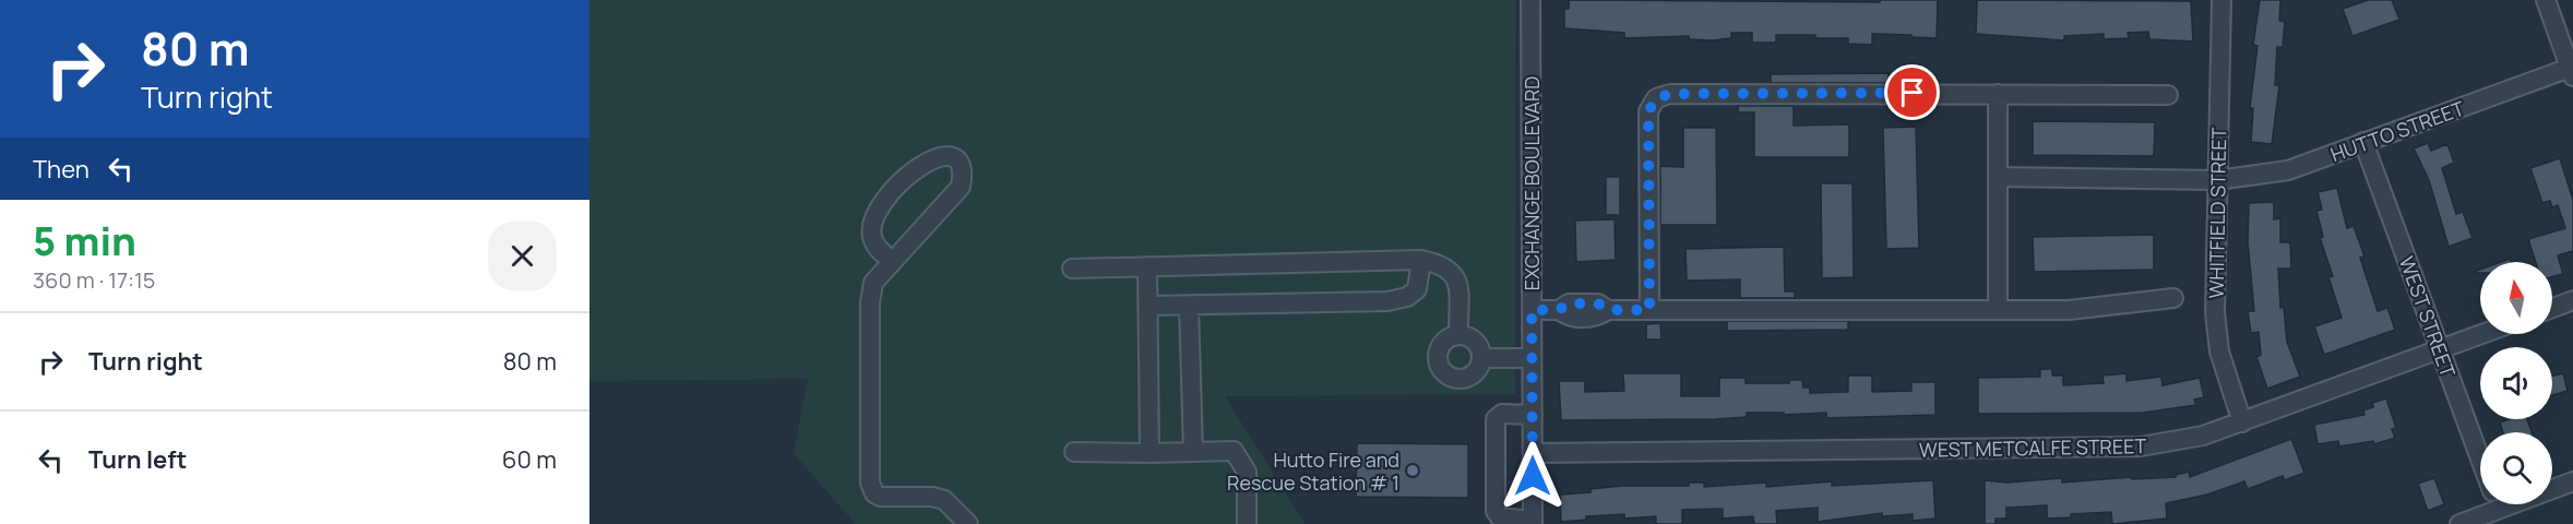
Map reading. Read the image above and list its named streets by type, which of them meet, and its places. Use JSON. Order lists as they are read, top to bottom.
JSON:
{
  "streets": {
    "street": [
      "HUTTO STREET",
      "EXCHANGE BOULEVARD",
      "WHITFIELD STREET",
      "WEST STREET",
      "WEST METCALFE STREET"
    ]
  },
  "crossings": [
    ["HUTTO STREET", "WHITFIELD STREET"],
    ["HUTTO STREET", "WEST STREET"],
    ["EXCHANGE BOULEVARD", "WEST METCALFE STREET"],
    ["WHITFIELD STREET", "WEST METCALFE STREET"],
    ["WEST STREET", "WEST METCALFE STREET"]
  ],
  "places": ["Hutto Fire and Rescue Station # 1"],
  "north": "top",
  "page": {
    "turn": ["80 m", "Turn right"],
    "then": "Then",
    "heading": ["5 min", "360 m · 17:15"],
    "list": [
      {
        "name": "Turn right",
        "value": "80 m"
      },
      {
        "name": "Turn left",
        "value": "60 m"
      }
    ]
  }
}
